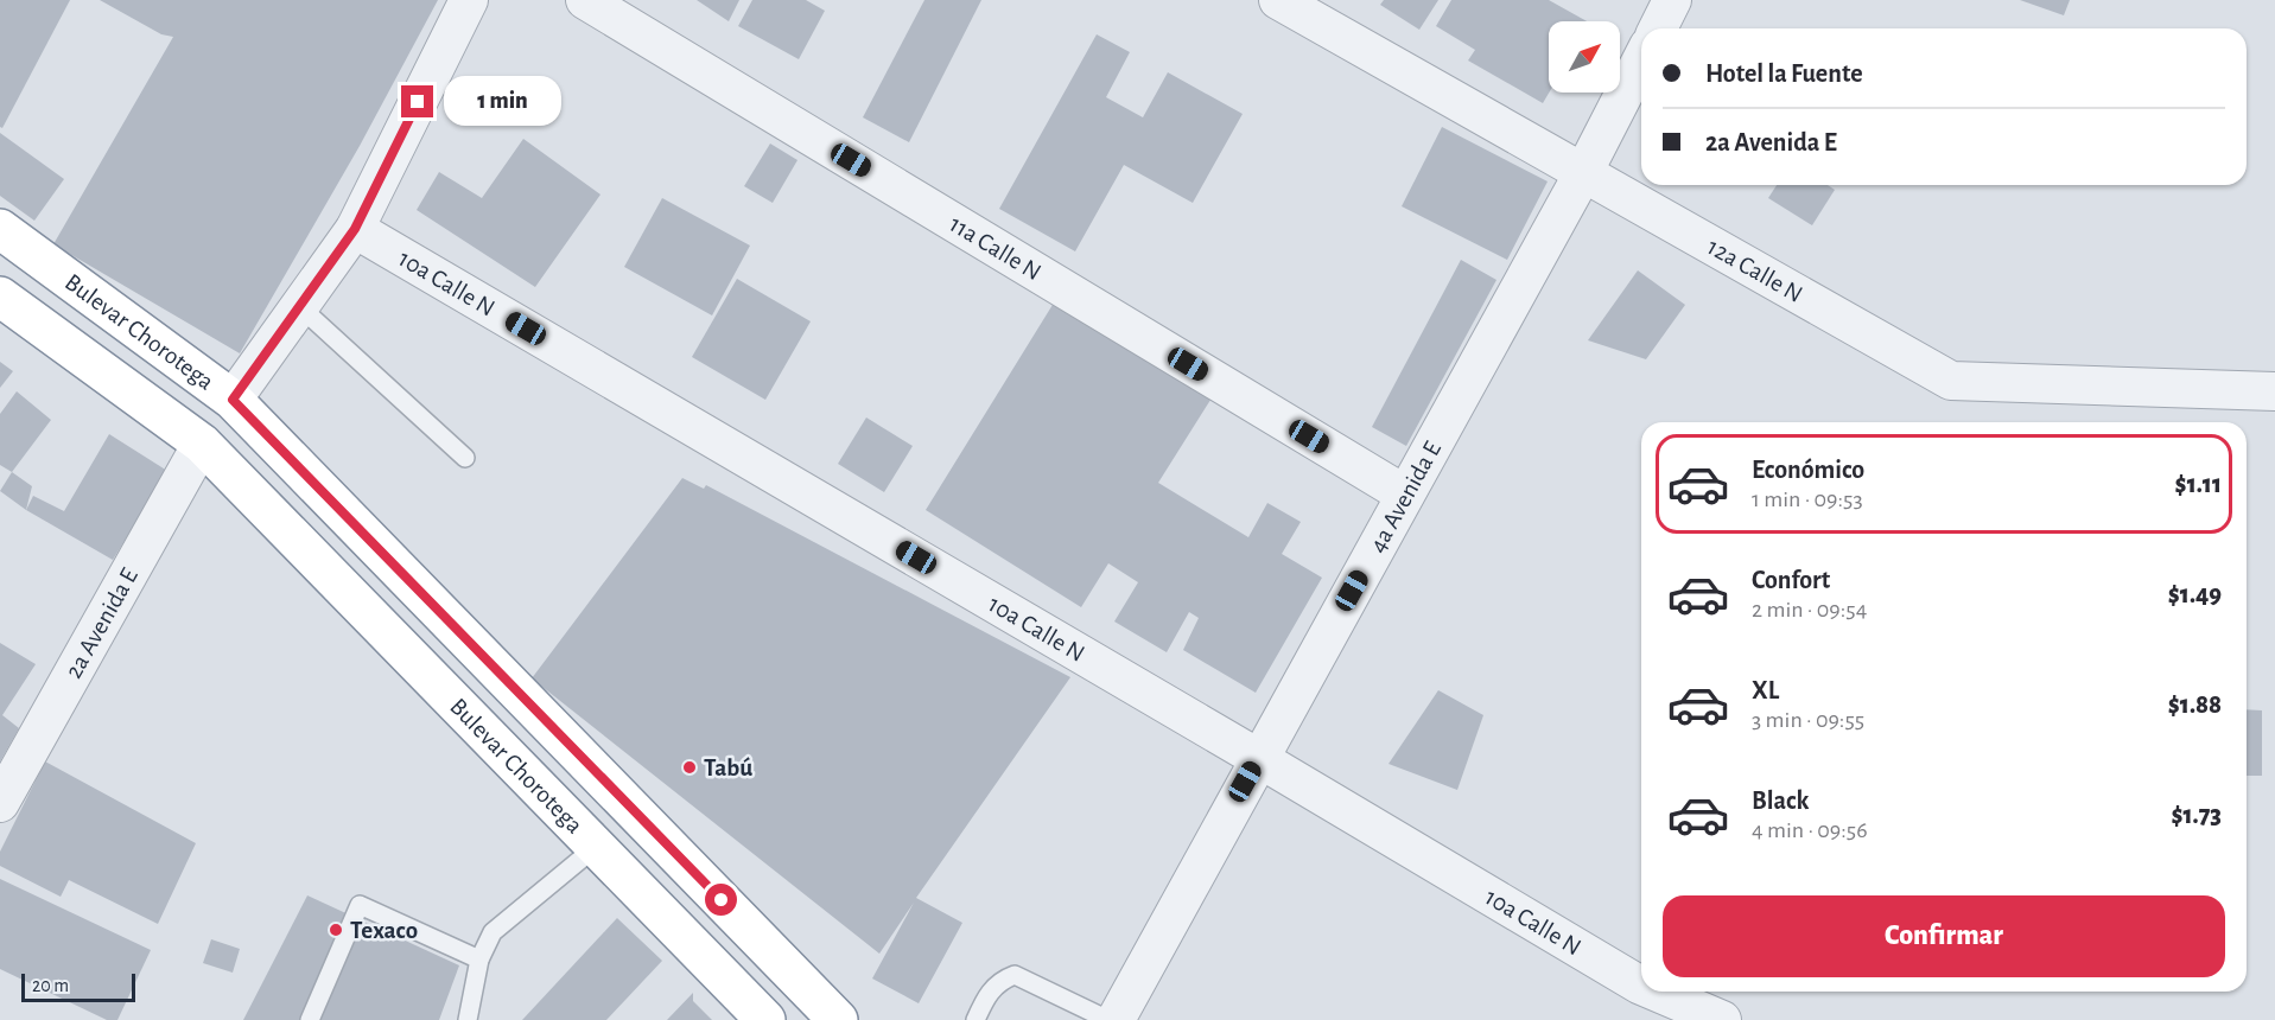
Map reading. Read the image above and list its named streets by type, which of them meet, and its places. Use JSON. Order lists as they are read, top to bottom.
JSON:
{
  "streets": {
    "highway": ["Bulevar Chorotega"],
    "street": [
      "11a Calle N",
      "12a Calle N",
      "10a Calle N",
      "4a Avenida E",
      "2a Avenida E"
    ]
  },
  "crossings": [
    ["11a Calle N", "4a Avenida E"],
    ["12a Calle N", "4a Avenida E"],
    ["10a Calle N", "4a Avenida E"],
    ["Bulevar Chorotega", "2a Avenida E"]
  ],
  "places": ["Tabú", "Texaco"],
  "scale_bar": "20 m",
  "north": "top right",
  "page": {
    "banner": ["Hotel la Fuente", "2a Avenida E"],
    "bubble": "1 min",
    "list": [
      {
        "name": "Económico",
        "note": "1 min · 09:53",
        "value": "$1.11"
      },
      {
        "name": "Confort",
        "note": "2 min · 09:54",
        "value": "$1.49"
      },
      {
        "name": "XL",
        "note": "3 min · 09:55",
        "value": "$1.88"
      },
      {
        "name": "Black",
        "note": "4 min · 09:56",
        "value": "$1.73"
      }
    ],
    "buttons": "Confirmar",
    "scale": "20 m"
  }
}
